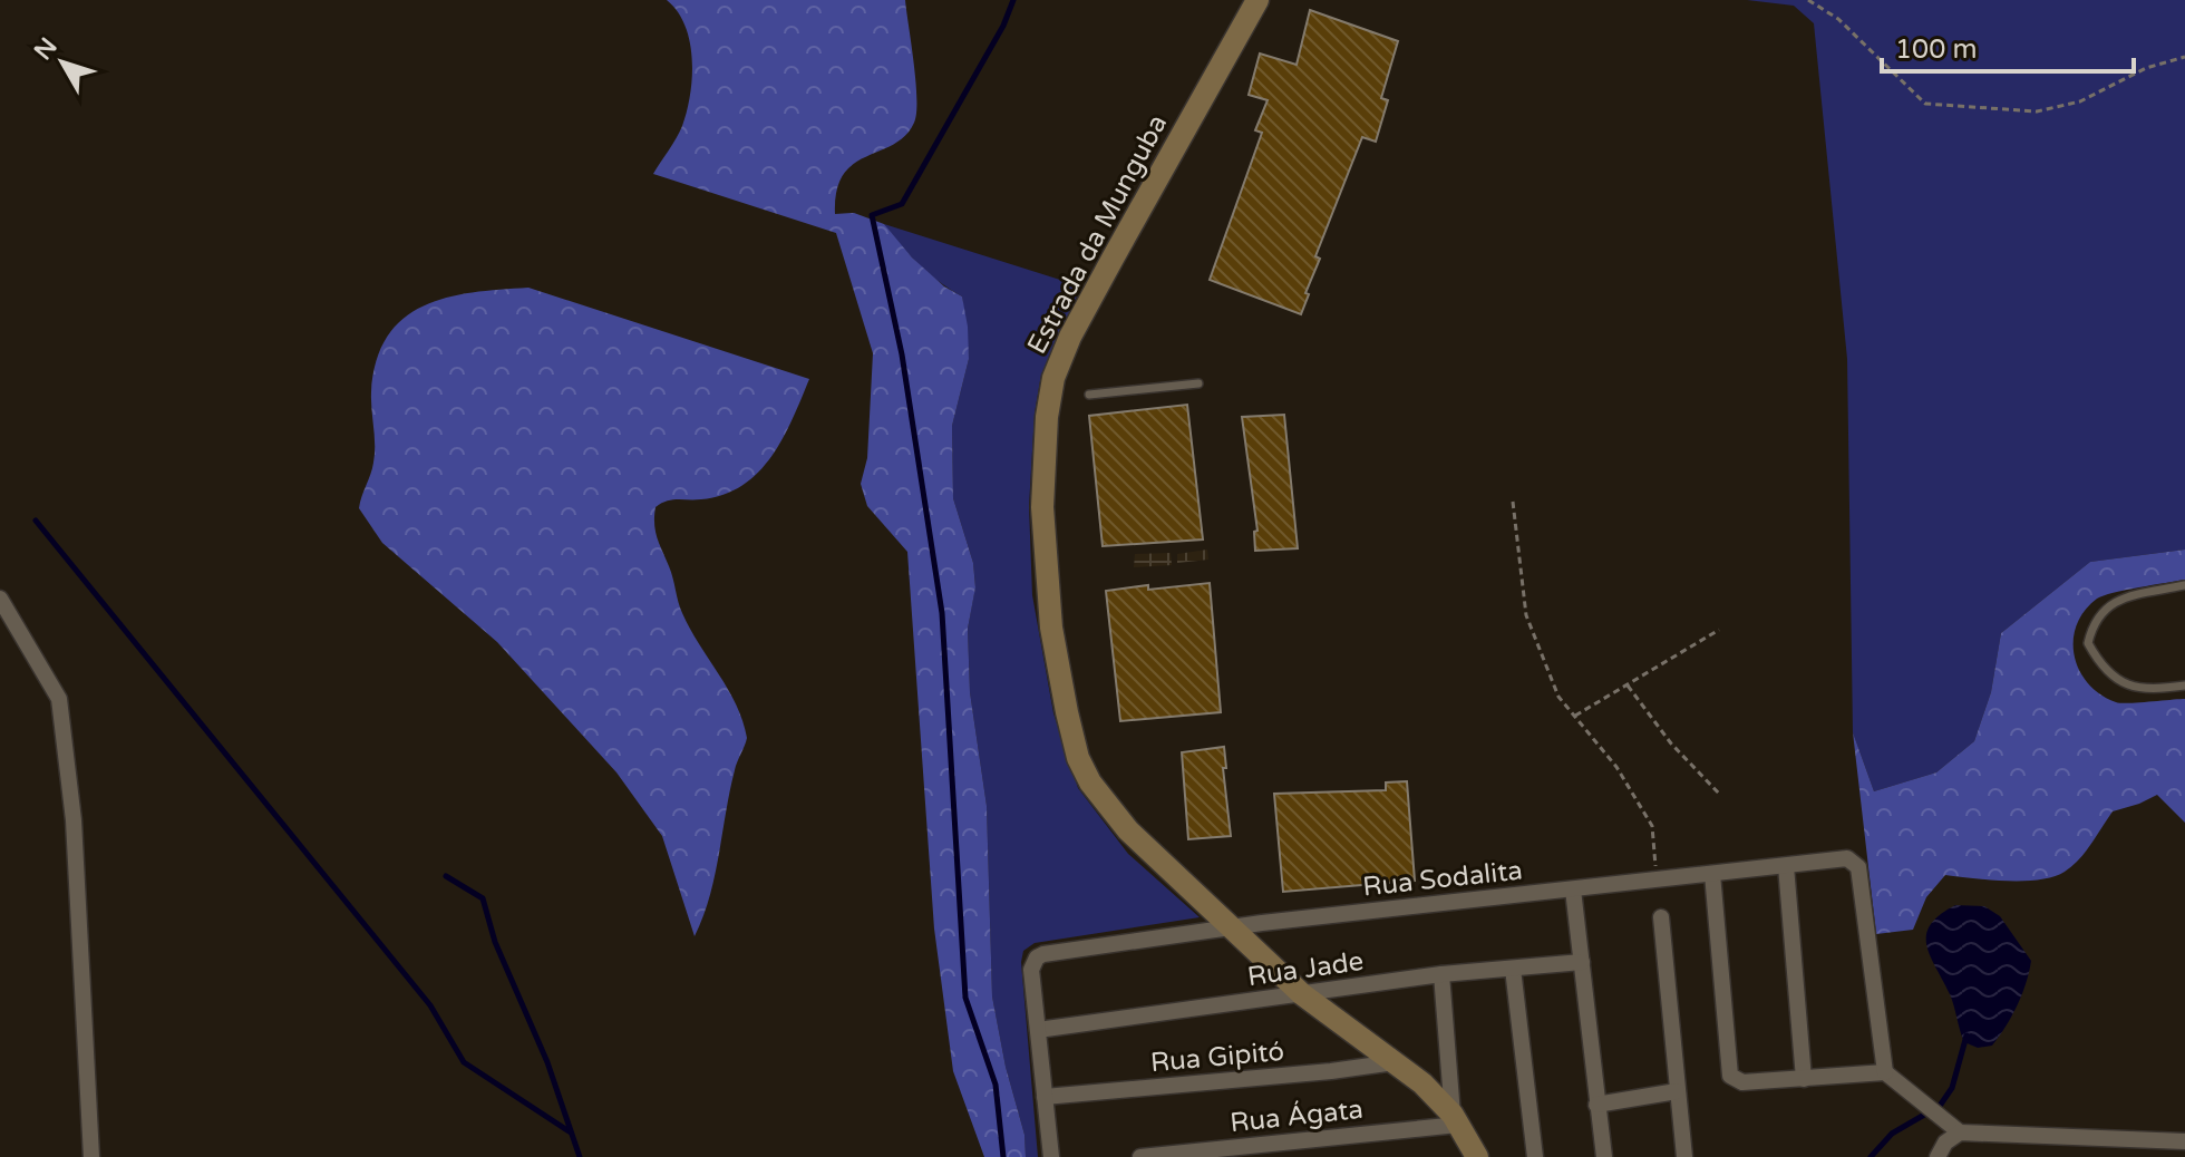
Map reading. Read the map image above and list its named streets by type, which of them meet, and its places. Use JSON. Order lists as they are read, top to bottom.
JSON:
{
  "streets": {
    "main road": ["Estrada da Munguba"],
    "street": [
      "Rua Sodalita",
      "Rua Jade",
      "Rua Gipitó",
      "Rua Ágata"
    ]
  },
  "crossings": [
    ["Estrada da Munguba", "Rua Sodalita"],
    ["Estrada da Munguba", "Rua Jade"],
    ["Estrada da Munguba", "Rua Gipitó"],
    ["Estrada da Munguba", "Rua Ágata"],
    ["Rua Sodalita", "Rua Jade"]
  ],
  "scale_bar": "100 m",
  "north": "top left"
}
